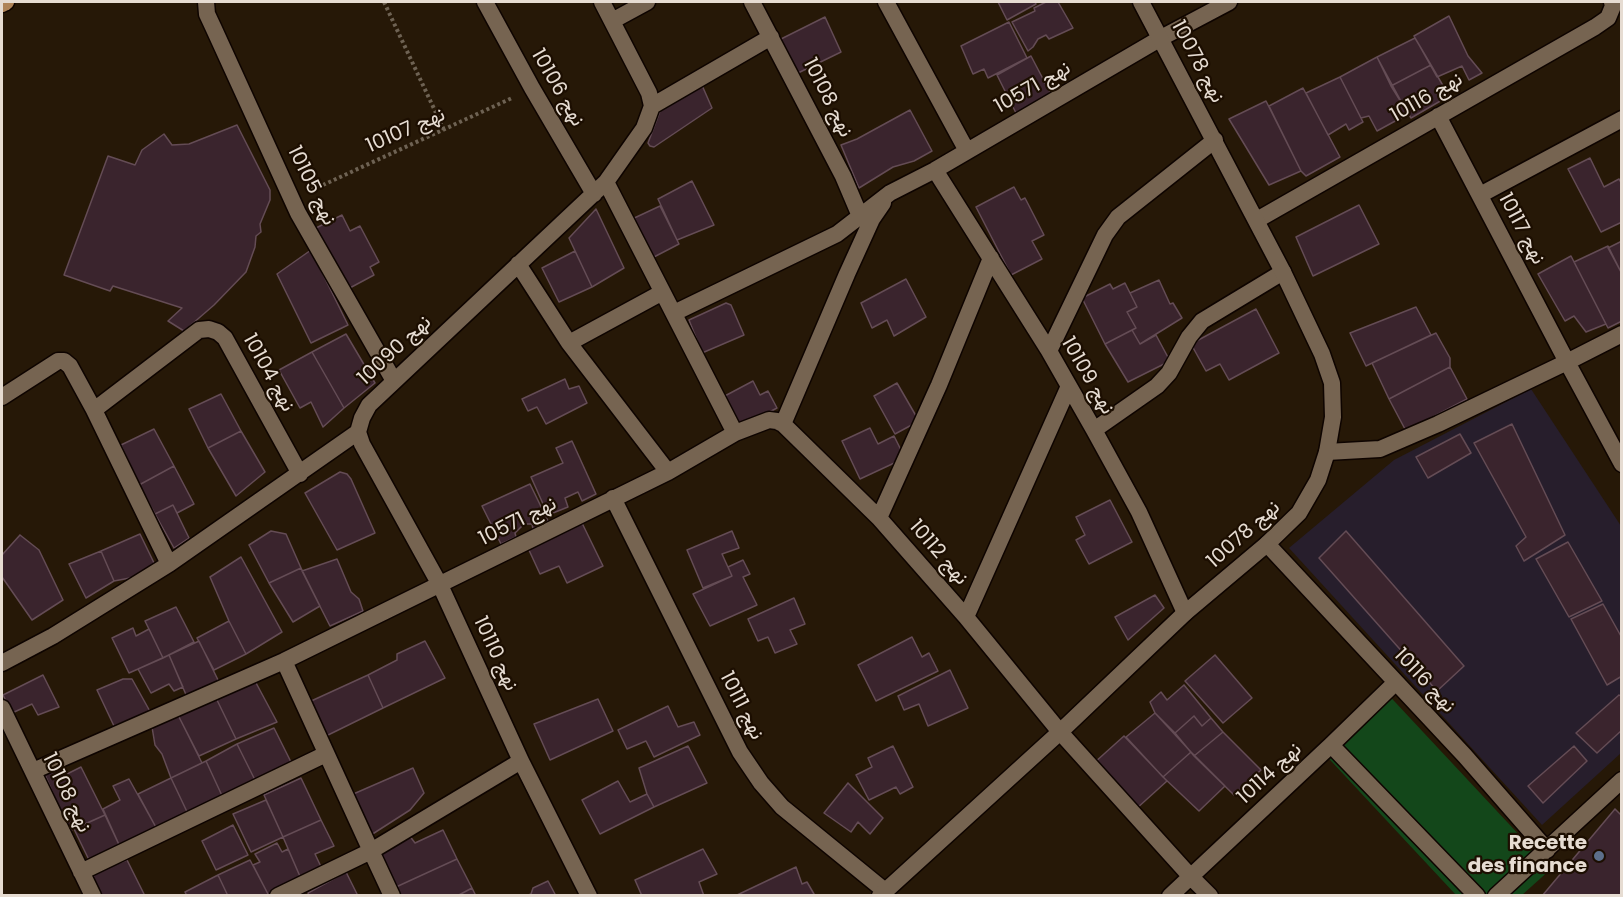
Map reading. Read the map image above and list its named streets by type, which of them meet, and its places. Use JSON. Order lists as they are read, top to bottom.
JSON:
{
  "streets": {
    "street": [
      "نهج 10078",
      "نهج 10106",
      "نهج 10571",
      "نهج 10108",
      "نهج 10116",
      "نهج 10105",
      "نهج 10117",
      "نهج 10090",
      "نهج 10104",
      "نهج 10109",
      "نهج 10112",
      "نهج 10110",
      "نهج 10111",
      "نهج 10114"
    ],
    "path": ["نهج 10107"]
  },
  "crossings": [
    ["نهج 10078", "نهج 10571"],
    ["نهج 10078", "نهج 10116"],
    ["نهج 10078", "نهج 10109"],
    ["نهج 10078", "نهج 10112"],
    ["نهج 10078", "نهج 10111"],
    ["نهج 10106", "نهج 10571"],
    ["نهج 10106", "نهج 10107"],
    ["نهج 10106", "نهج 10090"],
    ["نهج 10571", "نهج 10108"],
    ["نهج 10571", "نهج 10109"],
    ["نهج 10571", "نهج 10112"],
    ["نهج 10571", "نهج 10110"],
    ["نهج 10571", "نهج 10111"],
    ["نهج 10116", "نهج 10117"],
    ["نهج 10116", "نهج 10114"],
    ["نهج 10107", "نهج 10105"],
    ["نهج 10105", "نهج 10090"],
    ["نهج 10090", "نهج 10110"],
    ["نهج 10112", "نهج 10114"]
  ],
  "places": ["Recette des finance"]
}
